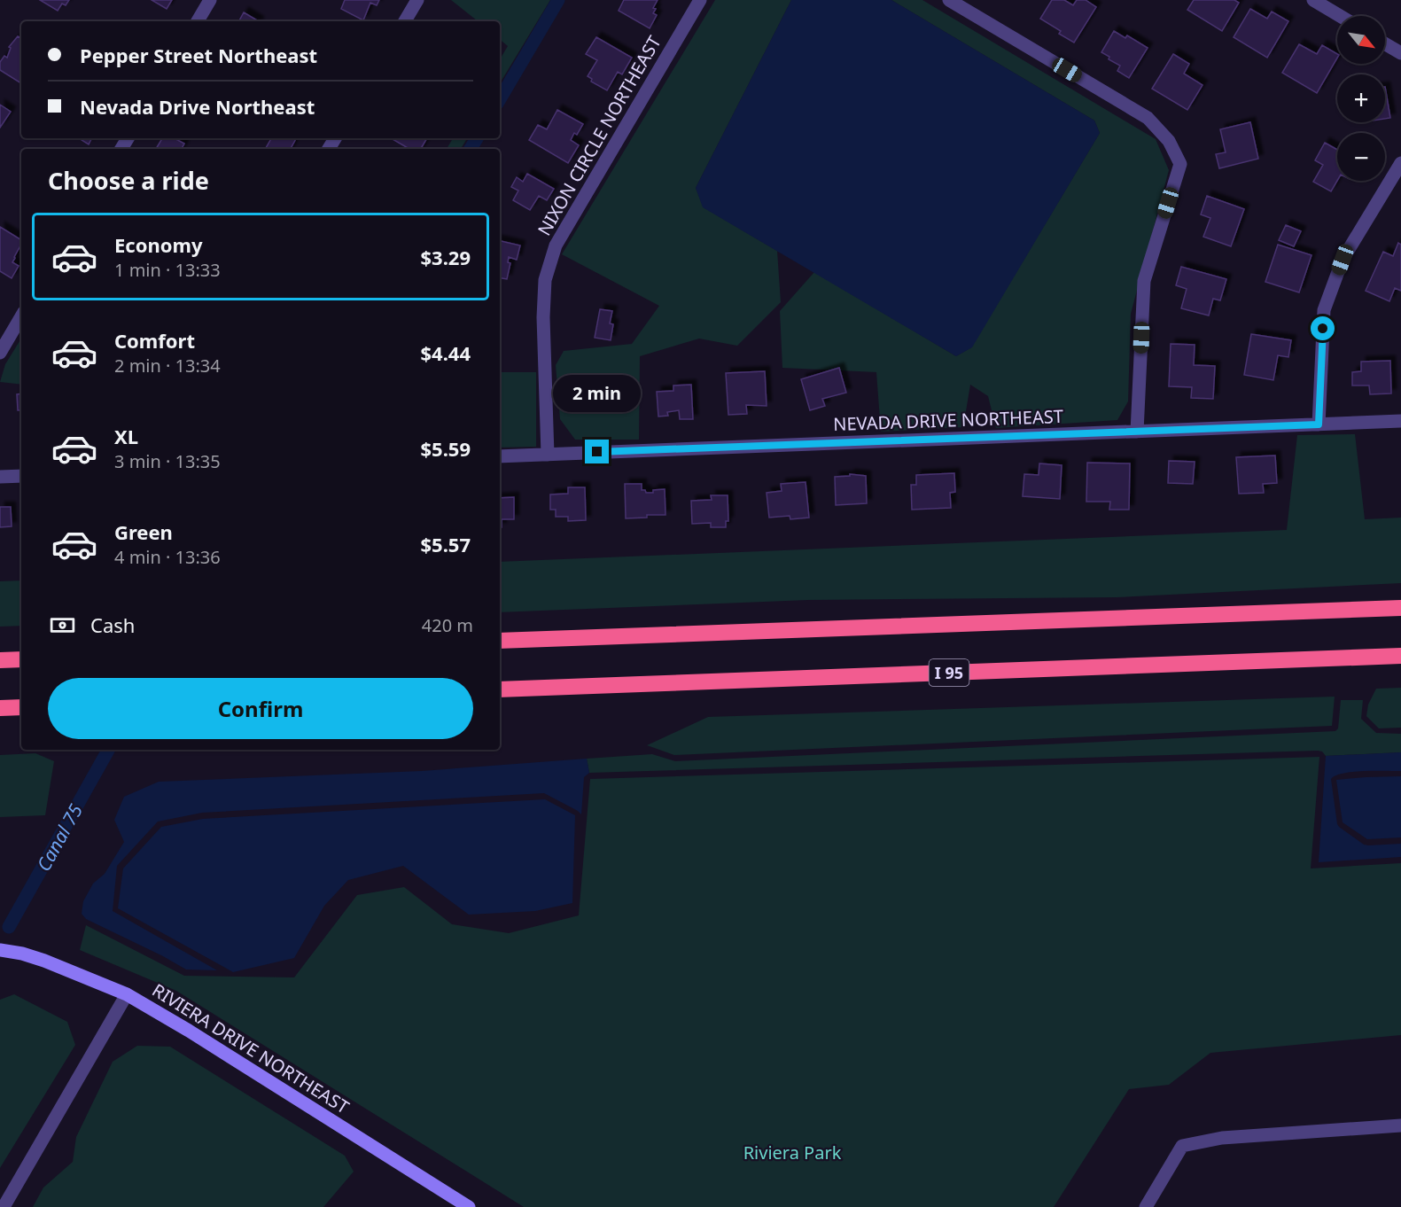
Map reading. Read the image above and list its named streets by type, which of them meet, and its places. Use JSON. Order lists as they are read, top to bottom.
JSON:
{
  "streets": {
    "highway": ["I 95"],
    "street": ["NIXON CIRCLE NORTHEAST", "NEVADA DRIVE NORTHEAST", "RIVIERA DRIVE NORTHEAST"]
  },
  "crossings": [
    ["NIXON CIRCLE NORTHEAST", "NEVADA DRIVE NORTHEAST"]
  ],
  "water": ["Canal 75"],
  "parks": ["Riviera Park"],
  "north": "bottom right",
  "page": {
    "map_buttons": ["+", "−"],
    "banner": ["Pepper Street Northeast", "Nevada Drive Northeast"],
    "heading": "Choose a ride",
    "list": [
      {
        "name": "Economy",
        "note": "1 min · 13:33",
        "value": "$3.29"
      },
      {
        "name": "Comfort",
        "note": "2 min · 13:34",
        "value": "$4.44"
      },
      {
        "name": "XL",
        "note": "3 min · 13:35",
        "value": "$5.59"
      },
      {
        "name": "Green",
        "note": "4 min · 13:36",
        "value": "$5.57"
      }
    ],
    "bubble": "2 min",
    "pay": ["Cash", "420 m"],
    "buttons": "Confirm"
  }
}
